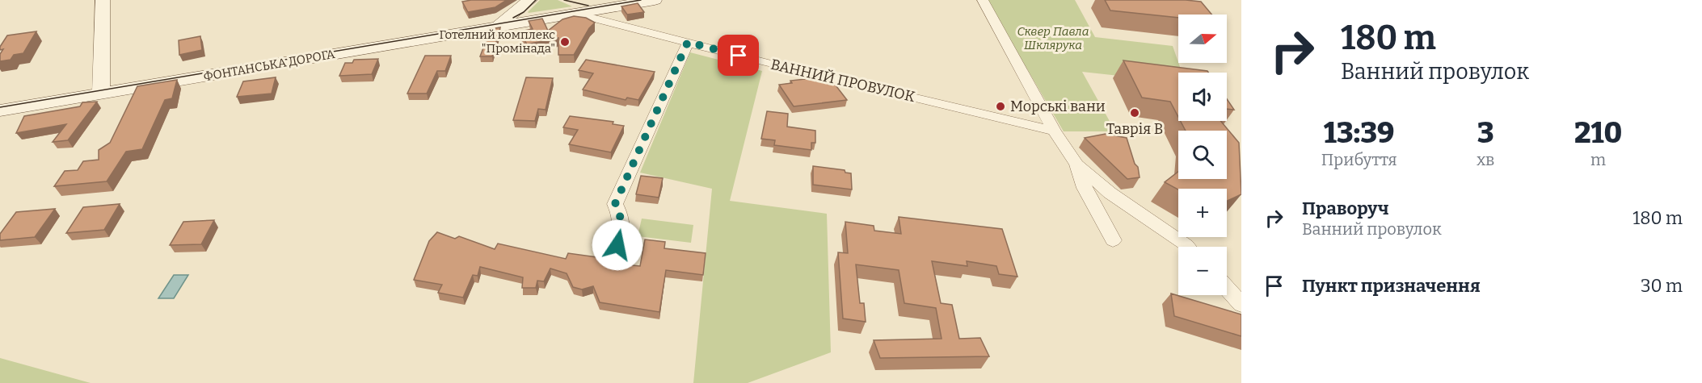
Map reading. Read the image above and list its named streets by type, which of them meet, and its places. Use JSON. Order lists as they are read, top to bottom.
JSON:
{
  "streets": {
    "main road": ["ФОНТАНСЬКА ДОРОГА"],
    "street": ["ВАННИЙ ПРОВУЛОК"]
  },
  "parks": ["Сквер Павла Шклярука"],
  "places": ["Готелний комплекс \"Промінада\"", "Морські вани", "Таврія В"],
  "north": "right",
  "page": {
    "turn": ["180 m", "Ванний провулок"],
    "map_buttons": ["+", "−"],
    "eta": [
      "13:39",
      "Прибуття",
      "3",
      "хв",
      "210",
      "m"
    ],
    "list": [
      {
        "name": "Праворуч",
        "note": "Ванний провулок",
        "value": "180 m"
      },
      {
        "name": "Пункт призначення",
        "value": "30 m"
      }
    ]
  }
}
